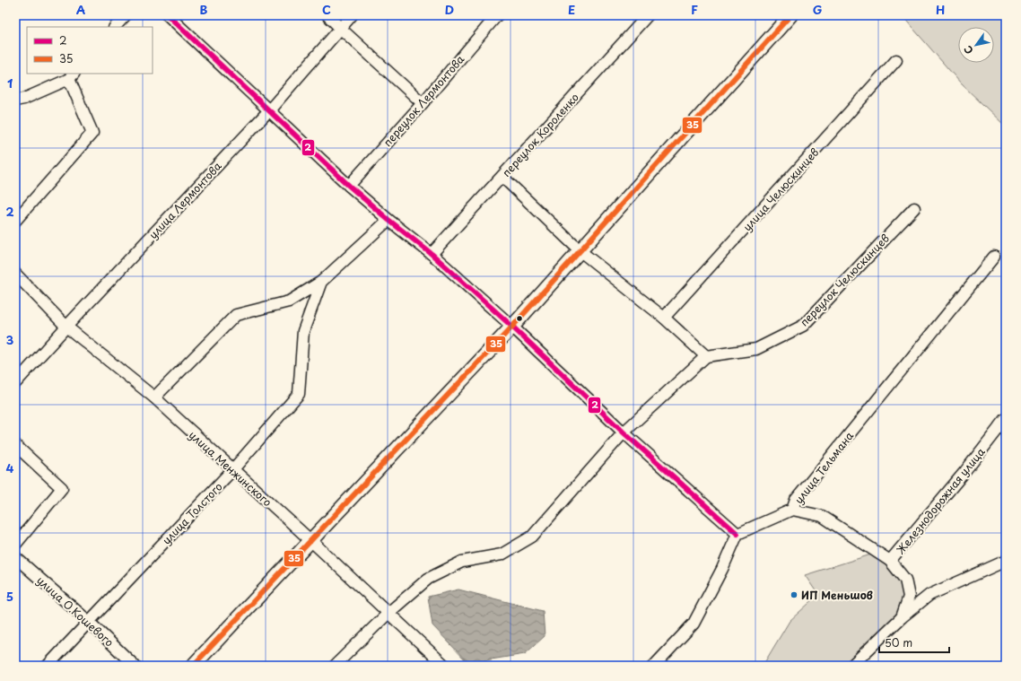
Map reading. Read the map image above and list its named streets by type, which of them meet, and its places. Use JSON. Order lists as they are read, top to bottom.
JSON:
{
  "streets": {
    "street": [
      "переулок Лермонтова",
      "переулок Короленко",
      "улица Челюскинцев",
      "улица Лермонтова",
      "переулок Челюскинцев",
      "улица Тельмана",
      "улица Менжинского",
      "Железнодорожная улица",
      "улица Толстого",
      "улица О.Кошевого"
    ]
  },
  "crossings": [
    ["улица Лермонтова", "улица Менжинского"],
    ["улица Тельмана", "Железнодорожная улица"],
    ["улица Менжинского", "улица Толстого"],
    ["улица Толстого", "улица О.Кошевого"]
  ],
  "places": ["ИП Меньшов"],
  "lines": ["transit line 2", "transit line 35"],
  "legend": ["2", "35"],
  "scale_bar": "50 m",
  "north": "bottom left",
  "grid": {
    "columns": [
      "A",
      "B",
      "C",
      "D",
      "E",
      "F",
      "G",
      "H"
    ],
    "rows": [
      "1",
      "2",
      "3",
      "4",
      "5"
    ]
  }
}
